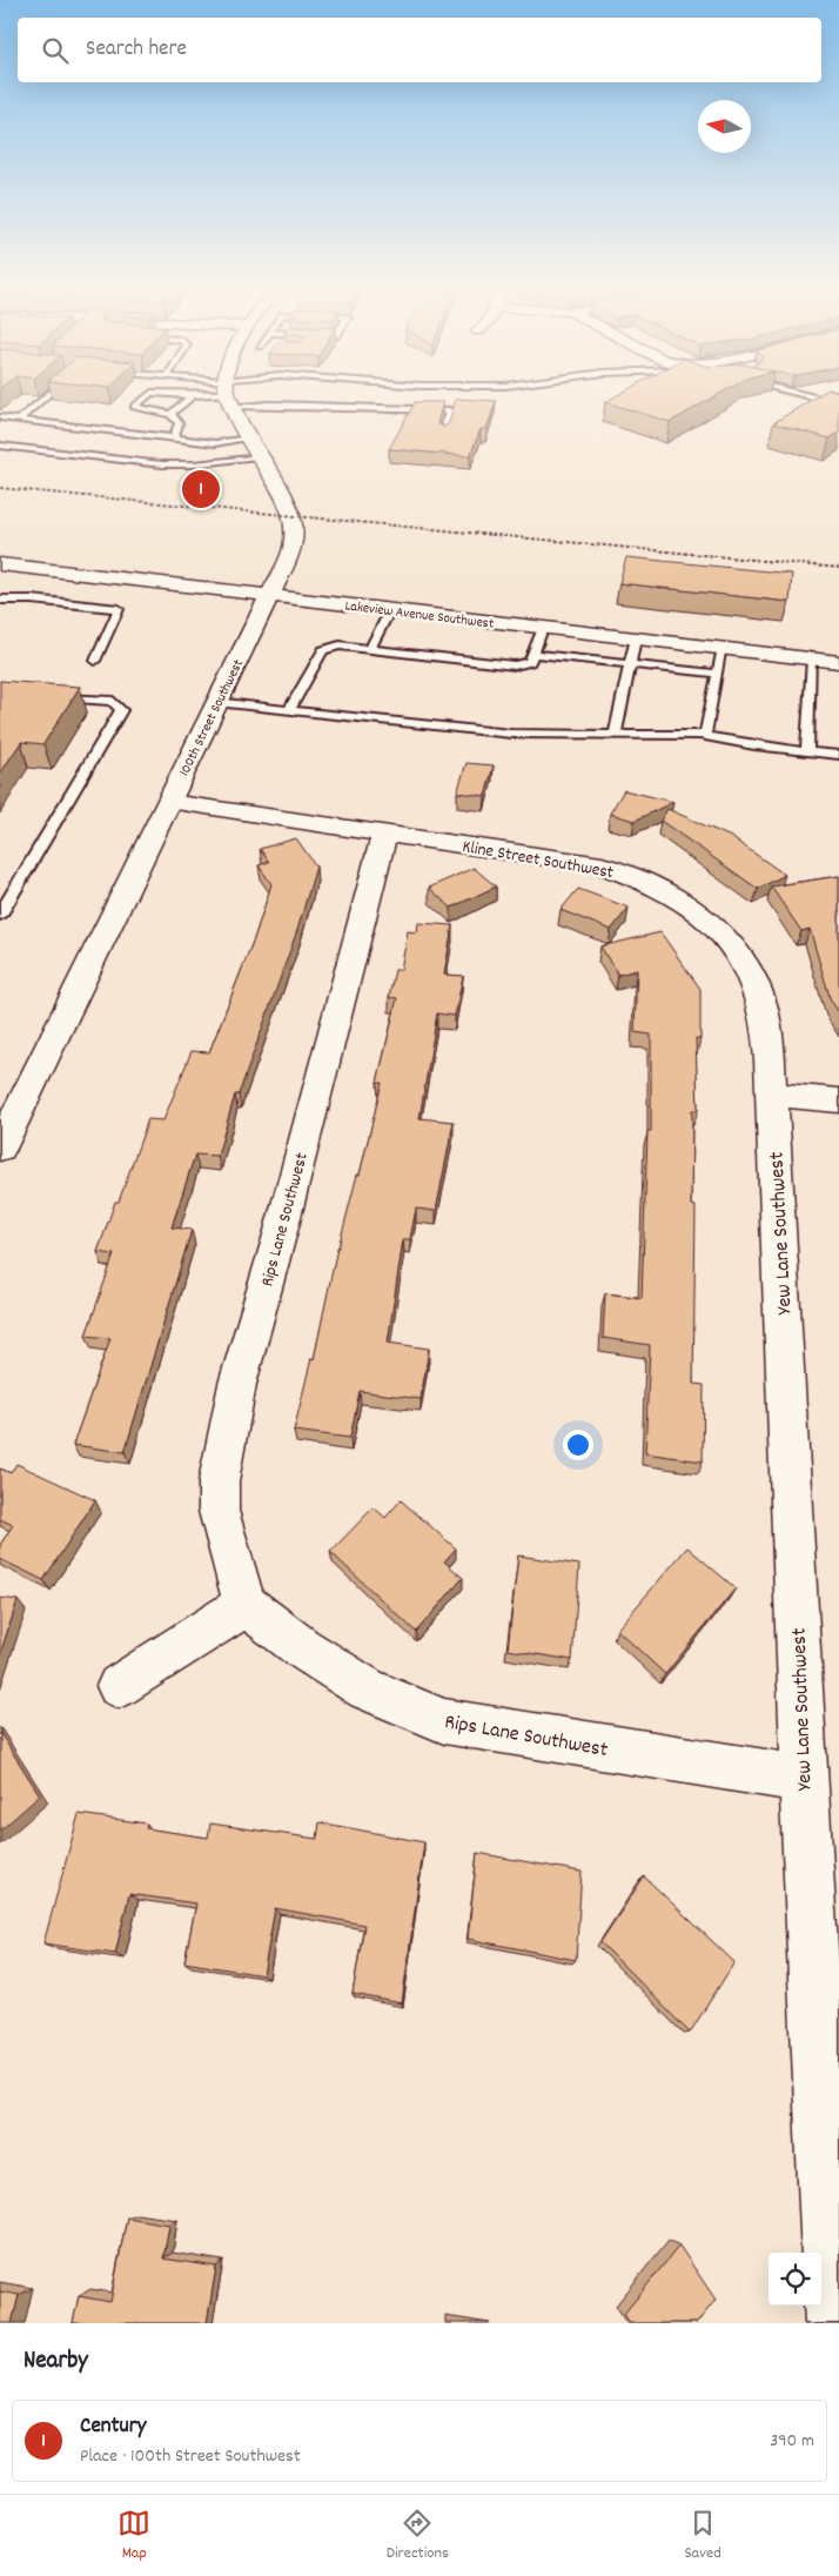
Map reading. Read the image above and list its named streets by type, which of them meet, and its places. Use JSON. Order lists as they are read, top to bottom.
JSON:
{
  "streets": {
    "street": [
      "Lakeview Avenue Southwest",
      "100th Street Southwest",
      "Kline Street Southwest",
      "Rips Lane Southwest",
      "Yew Lane Southwest"
    ]
  },
  "crossings": [
    ["Lakeview Avenue Southwest", "100th Street Southwest"],
    ["100th Street Southwest", "Kline Street Southwest"],
    ["Kline Street Southwest", "Rips Lane Southwest"],
    ["Kline Street Southwest", "Yew Lane Southwest"],
    ["Rips Lane Southwest", "Yew Lane Southwest"]
  ],
  "north": "left",
  "page": {
    "search": "Search here",
    "pins": "1",
    "heading": "Nearby",
    "list": [
      {
        "mark": "1",
        "name": "Century",
        "note": "Place · 100th Street Southwest",
        "value": "390 m"
      }
    ],
    "nav": ["Map", "Directions", "Saved"]
  }
}
